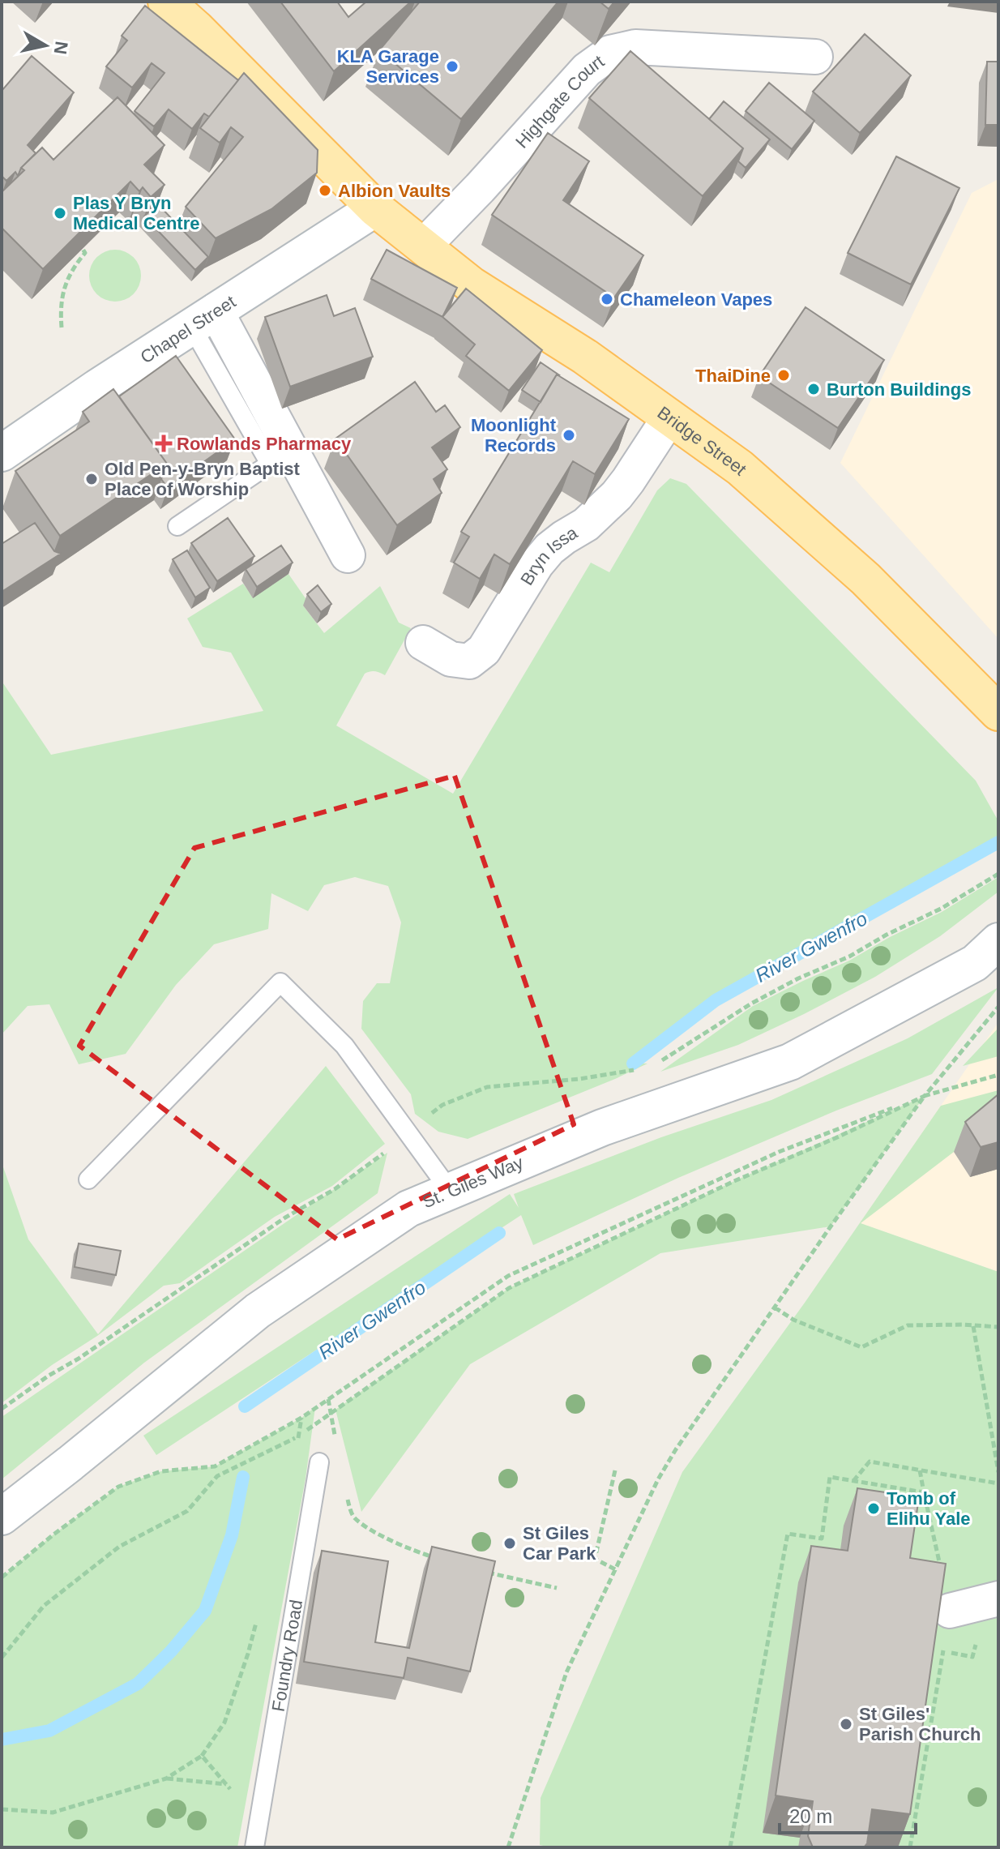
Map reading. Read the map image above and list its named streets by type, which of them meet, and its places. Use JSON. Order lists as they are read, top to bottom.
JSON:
{
  "streets": {
    "main road": ["Chapel Street", "Bridge Street", "St. Giles Way"],
    "street": ["Highgate Court", "Bryn Issa"],
    "lane": ["Foundry Road"]
  },
  "crossings": [
    ["Highgate Court", "Bridge Street"],
    ["Chapel Street", "Bridge Street"],
    ["Bridge Street", "Bryn Issa"]
  ],
  "water": ["River Gwenfro"],
  "places": {
    "other": [
      "KLA Garage Services",
      "Albion Vaults",
      "Plas Y Bryn Medical Centre",
      "Chameleon Vapes",
      "ThaiDine",
      "Burton Buildings",
      "Moonlight Records",
      "Old Pen-y-Bryn Baptist Place of Worship",
      "Tomb of Elihu Yale",
      "St Giles Car Park",
      "St Giles' Parish Church"
    ],
    "health": ["Rowlands Pharmacy"]
  },
  "scale_bar": "20 m",
  "north": "right"
}
